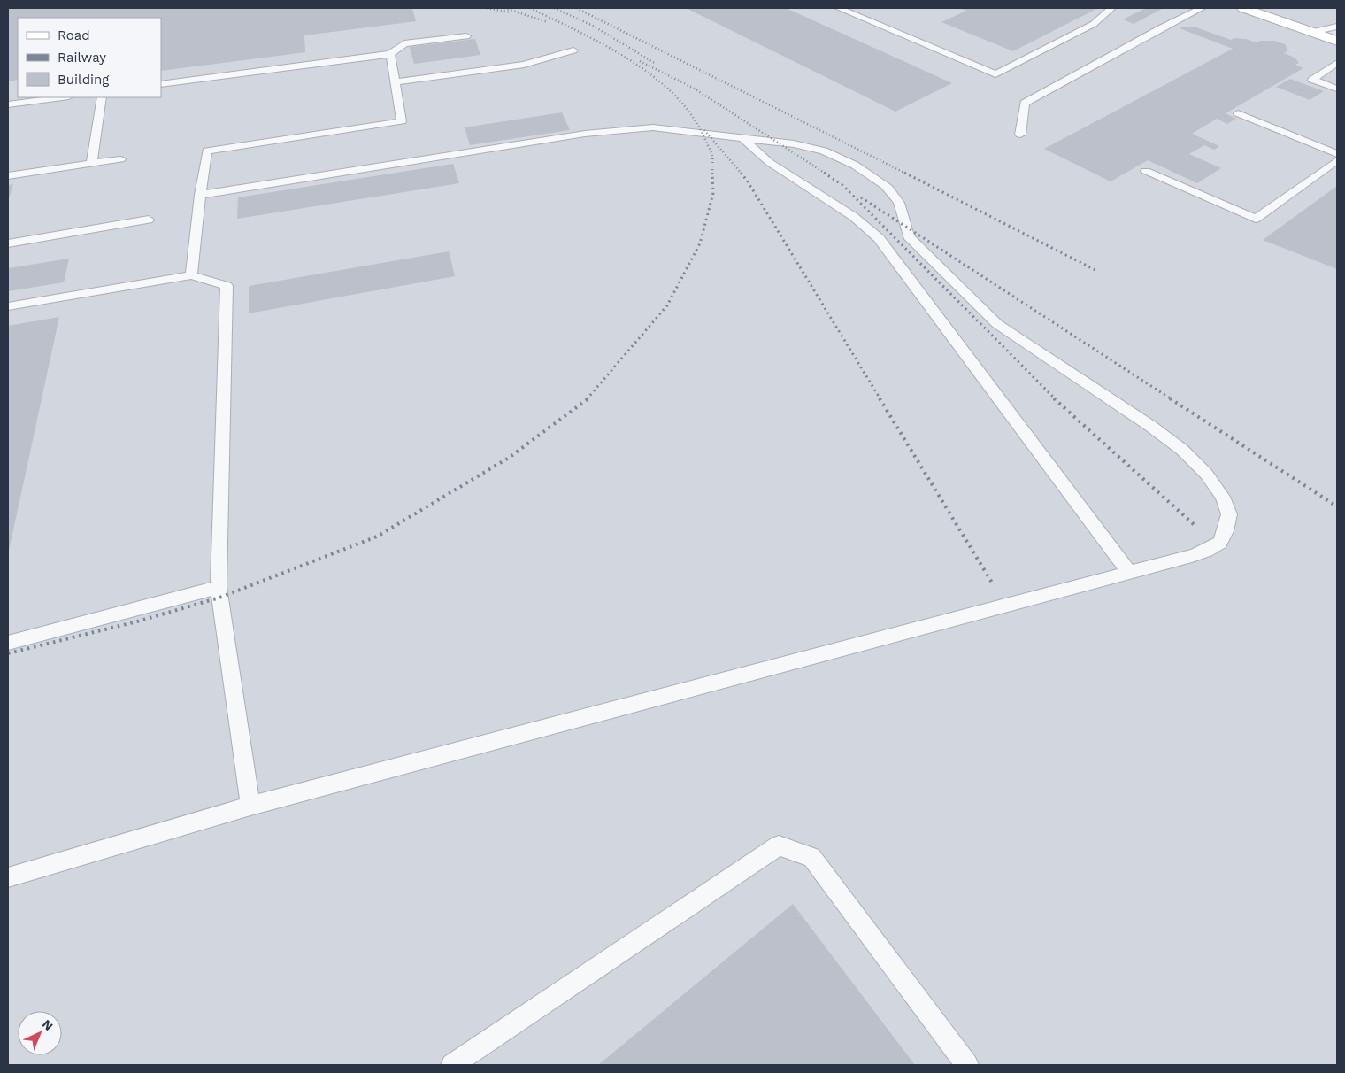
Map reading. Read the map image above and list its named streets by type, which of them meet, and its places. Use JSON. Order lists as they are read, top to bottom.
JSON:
{
  "legend": ["Road", "Railway", "Building"],
  "north": "top right"
}
